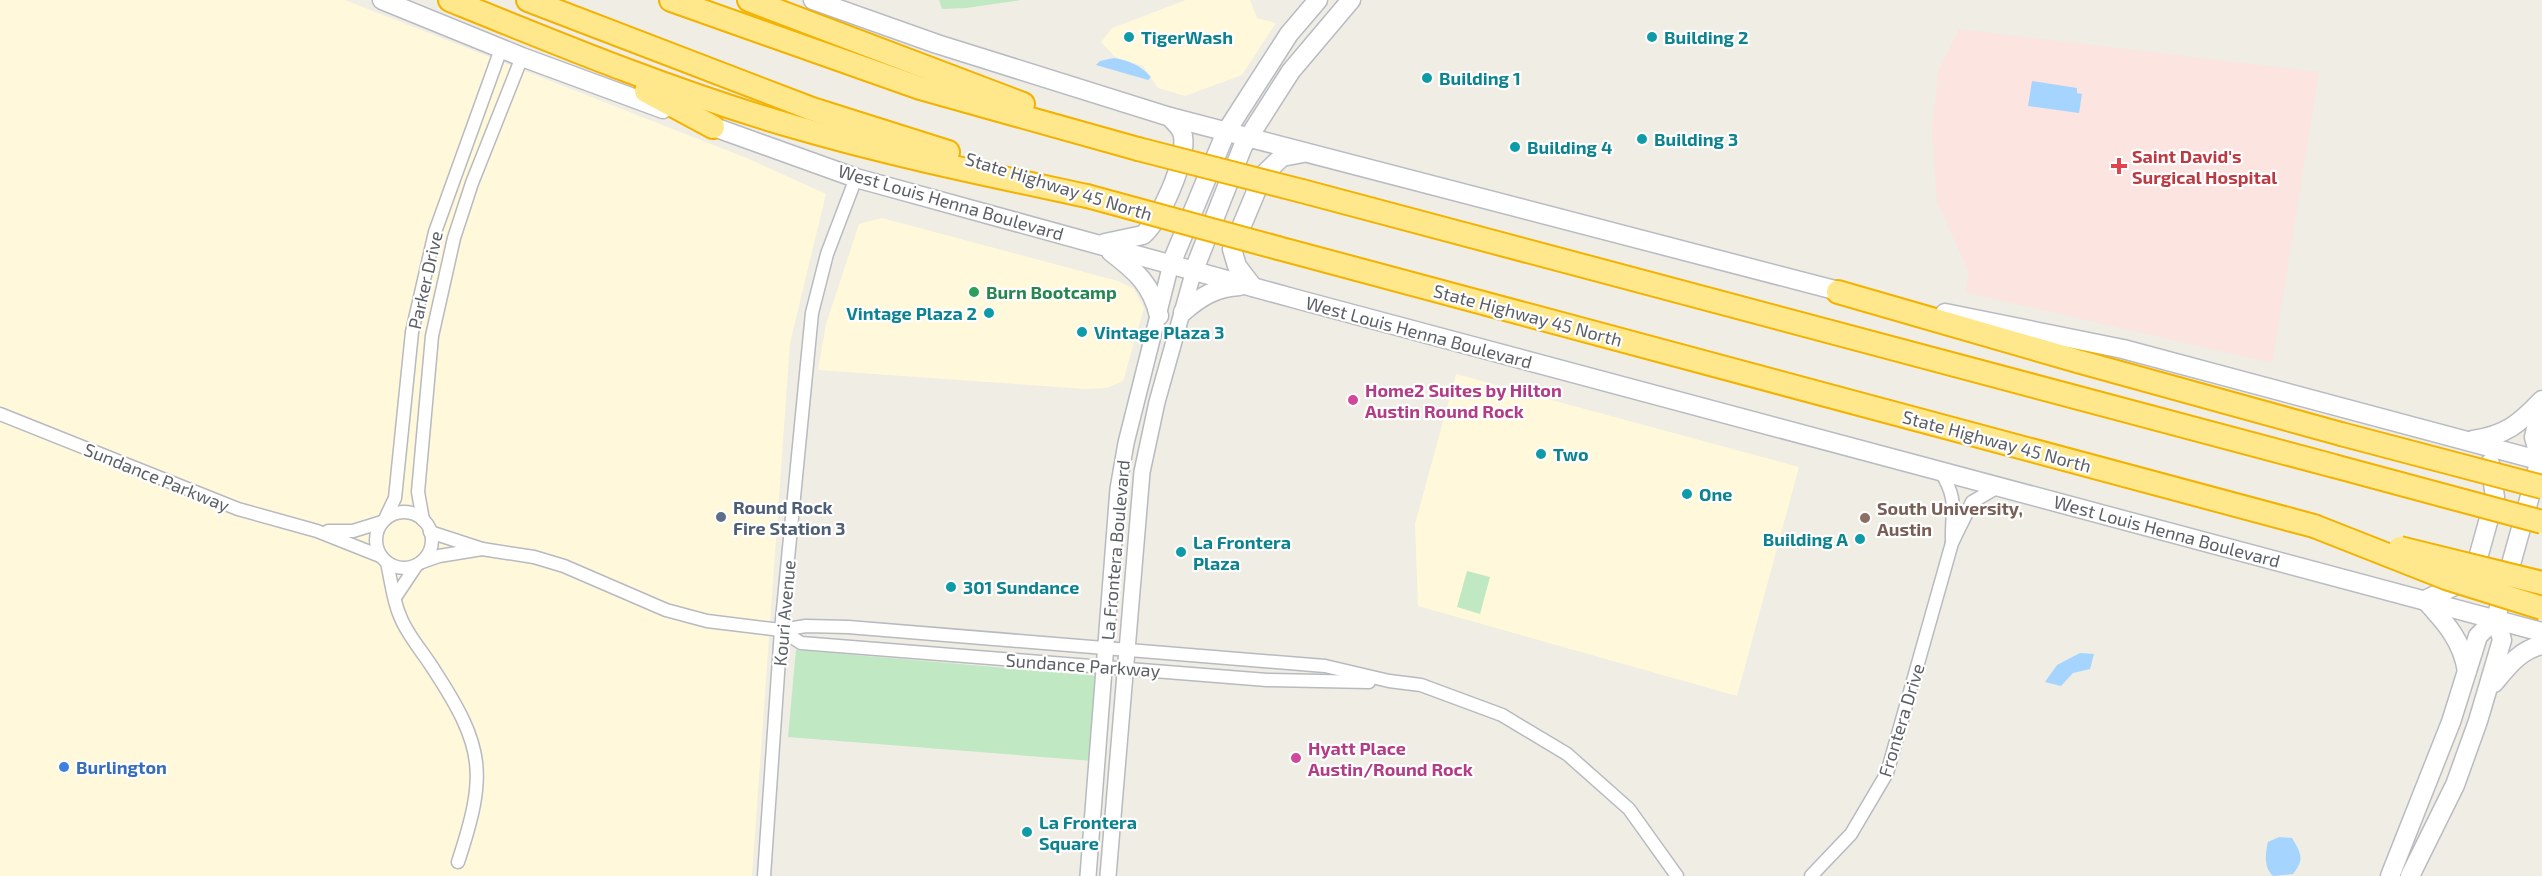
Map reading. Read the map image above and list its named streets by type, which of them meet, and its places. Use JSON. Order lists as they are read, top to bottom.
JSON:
{
  "streets": {
    "highway": ["State Highway 45 North"],
    "main road": ["West Louis Henna Boulevard", "La Frontera Boulevard"],
    "street": [
      "Parker Drive",
      "Sundance Parkway",
      "Kouri Avenue",
      "Frontera Drive"
    ]
  },
  "crossings": [
    ["West Louis Henna Boulevard", "Parker Drive"],
    ["West Louis Henna Boulevard", "La Frontera Boulevard"],
    ["West Louis Henna Boulevard", "Kouri Avenue"],
    ["Parker Drive", "Sundance Parkway"],
    ["Sundance Parkway", "La Frontera Boulevard"],
    ["Sundance Parkway", "Kouri Avenue"]
  ],
  "places": {
    "other": [
      "TigerWash",
      "Building 2",
      "Building 1",
      "Building 3",
      "Building 4",
      "Burn Bootcamp",
      "Vintage Plaza 2",
      "Vintage Plaza 3",
      "Home2 Suites by Hilton Austin Round Rock",
      "Two",
      "One",
      "Round Rock Fire Station 3",
      "South University, Austin",
      "Building A",
      "La Frontera Plaza",
      "301 Sundance",
      "Hyatt Place Austin/Round Rock",
      "Burlington",
      "La Frontera Square"
    ],
    "health": ["Saint David's Surgical Hospital"]
  }
}
